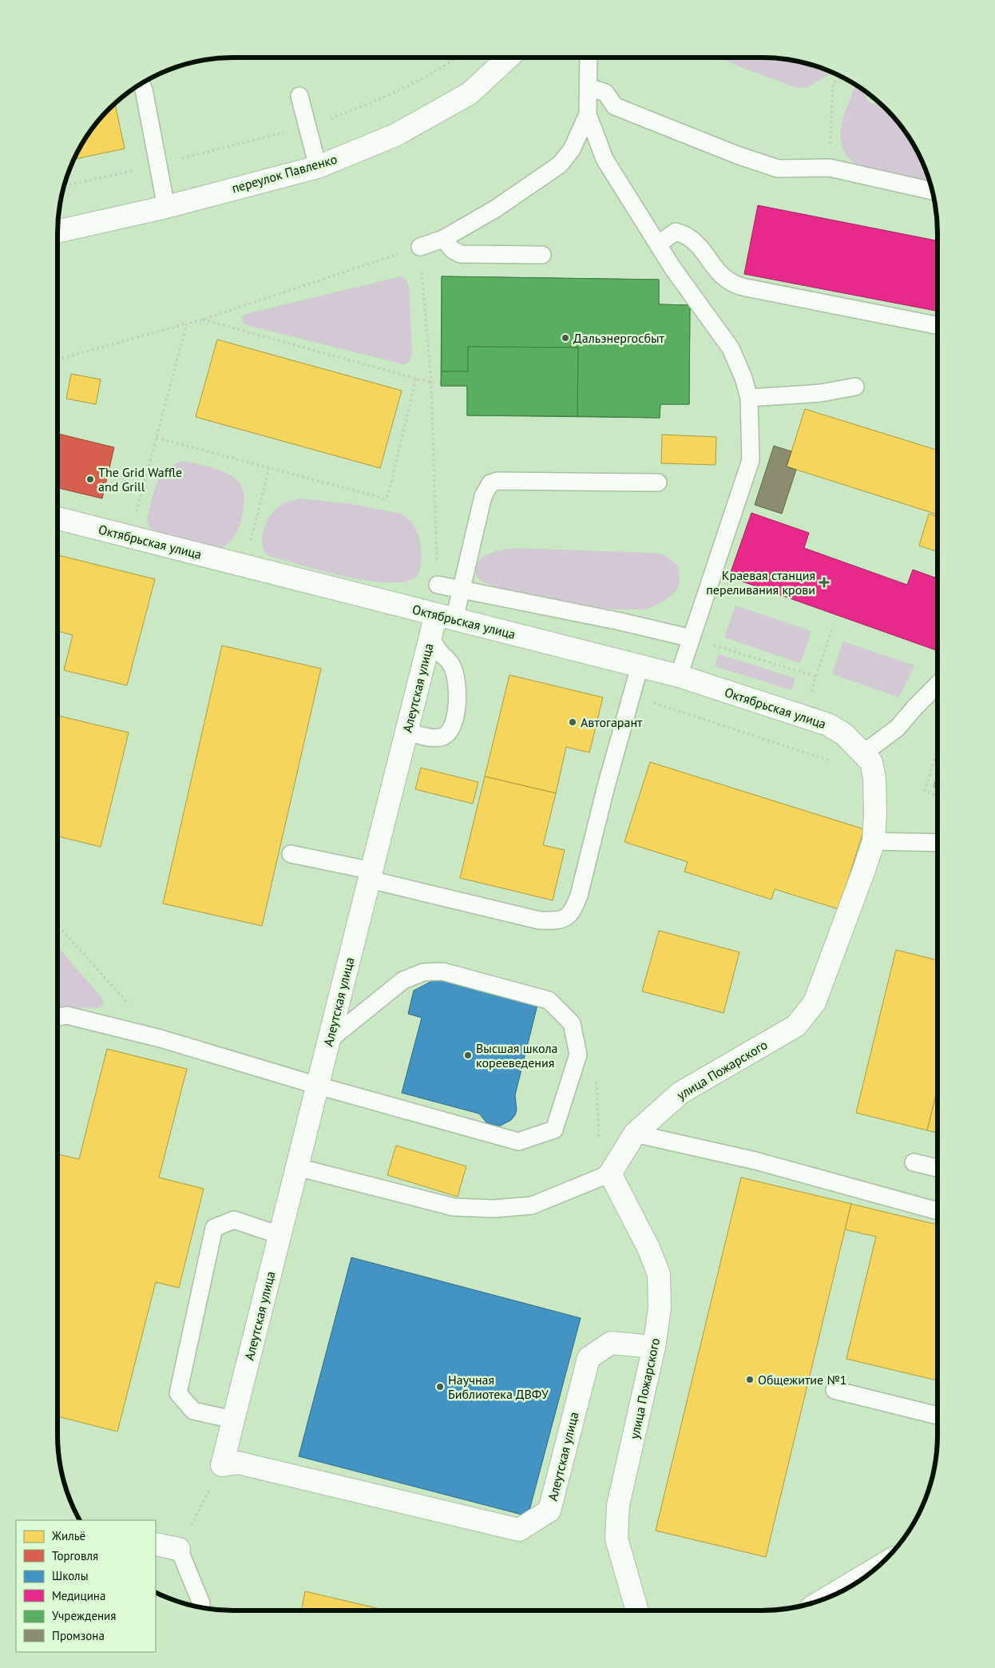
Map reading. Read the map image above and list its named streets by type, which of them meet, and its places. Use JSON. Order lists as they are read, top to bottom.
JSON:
{
  "streets": {
    "street": [
      "переулок Павленко",
      "Октябрьская улица",
      "Алеутская улица",
      "улица Пожарского"
    ]
  },
  "crossings": [
    ["Октябрьская улица", "Алеутская улица"],
    ["Октябрьская улица", "улица Пожарского"],
    ["Алеутская улица", "улица Пожарского"]
  ],
  "places": {
    "other": [
      "Дальэнергосбыт",
      "The Grid Waffle and Grill",
      "Автогарант",
      "Высшая школа корееведения",
      "Общежитие №1",
      "Научная Библиотека ДВФУ"
    ],
    "health": ["Краевая станция переливания крови"]
  },
  "legend": [
    "Жильё",
    "Торговля",
    "Школы",
    "Медицина",
    "Учреждения",
    "Промзона"
  ]
}
